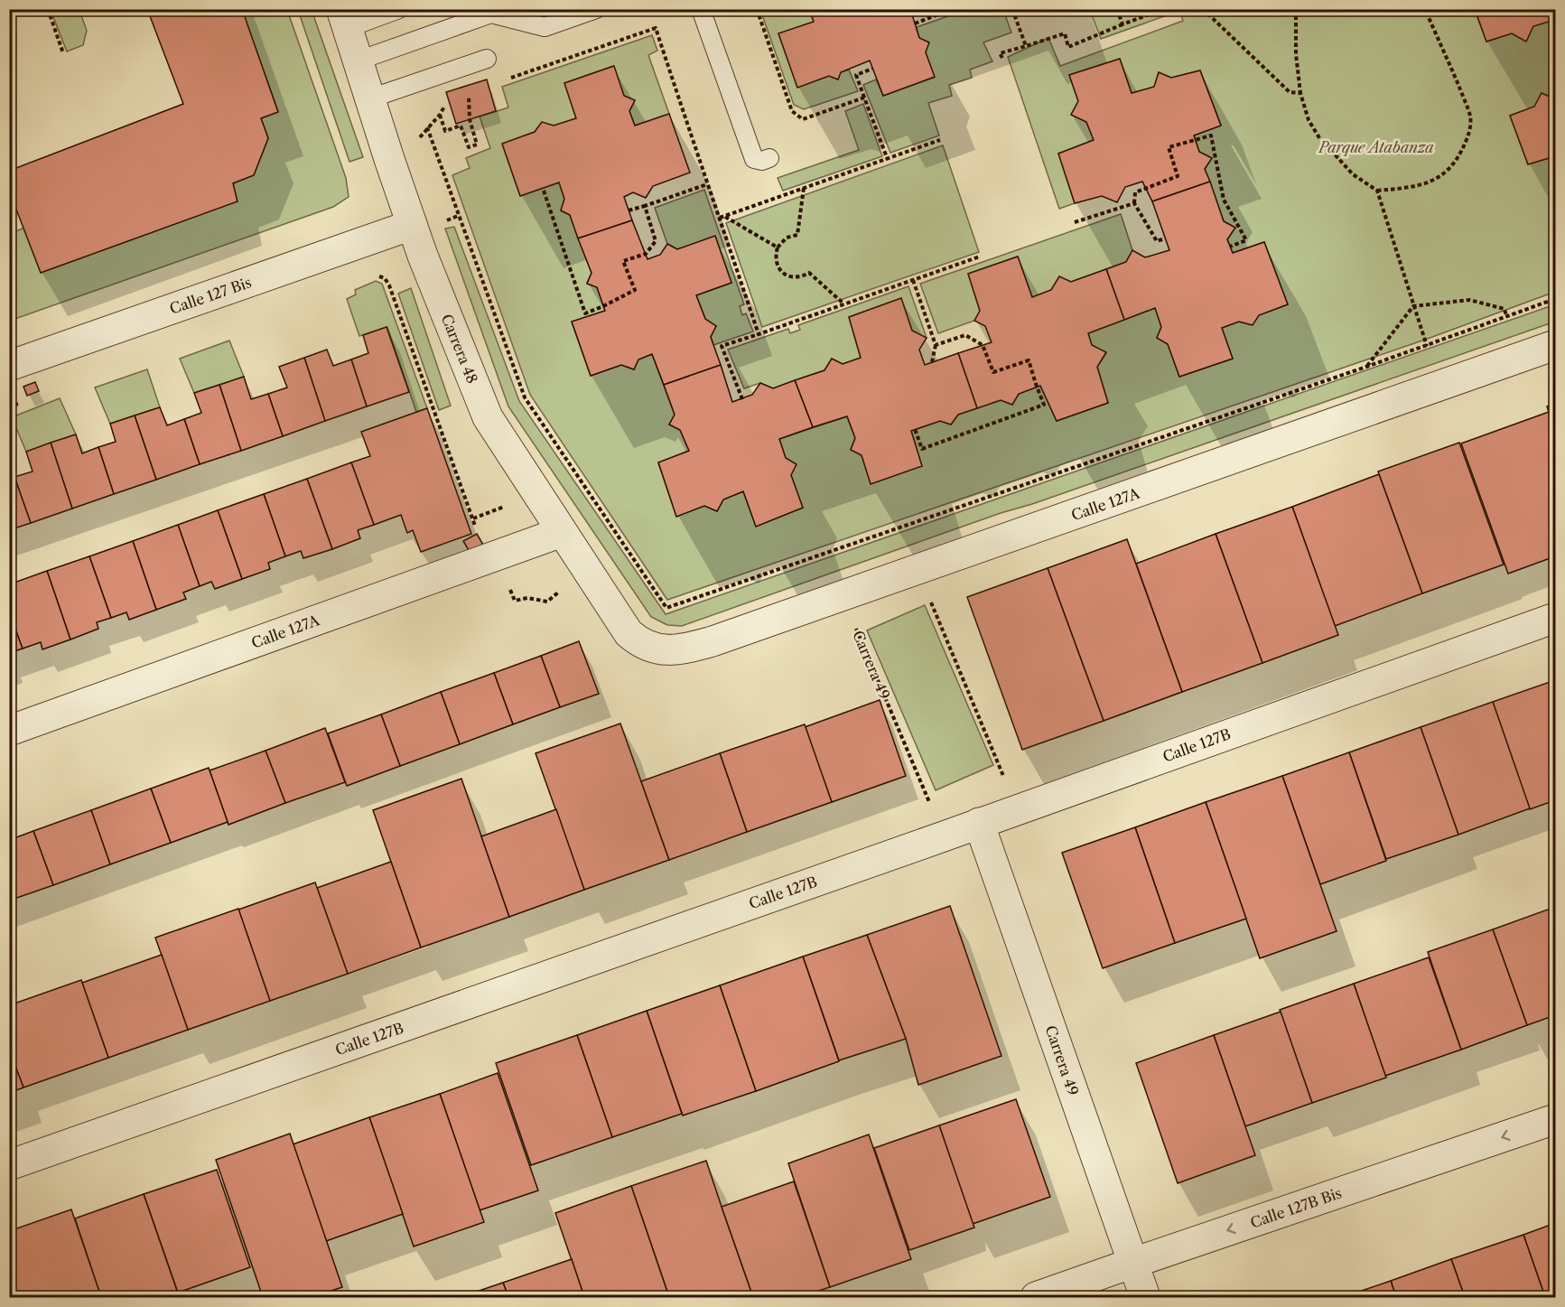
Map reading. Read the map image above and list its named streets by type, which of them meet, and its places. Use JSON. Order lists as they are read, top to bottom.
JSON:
{
  "streets": {
    "street": [
      "Calle 127 Bis",
      "Carrera 48",
      "Calle 127A",
      "Carrera 49",
      "Calle 127B",
      "Calle 127B Bis"
    ]
  },
  "crossings": [
    ["Calle 127 Bis", "Carrera 48"],
    ["Carrera 48", "Calle 127A"],
    ["Calle 127A", "Carrera 49"],
    ["Carrera 49", "Calle 127B"],
    ["Carrera 49", "Calle 127B Bis"]
  ],
  "one_way": ["Calle 127B Bis"],
  "parks": ["Parque Atabanza"]
}
